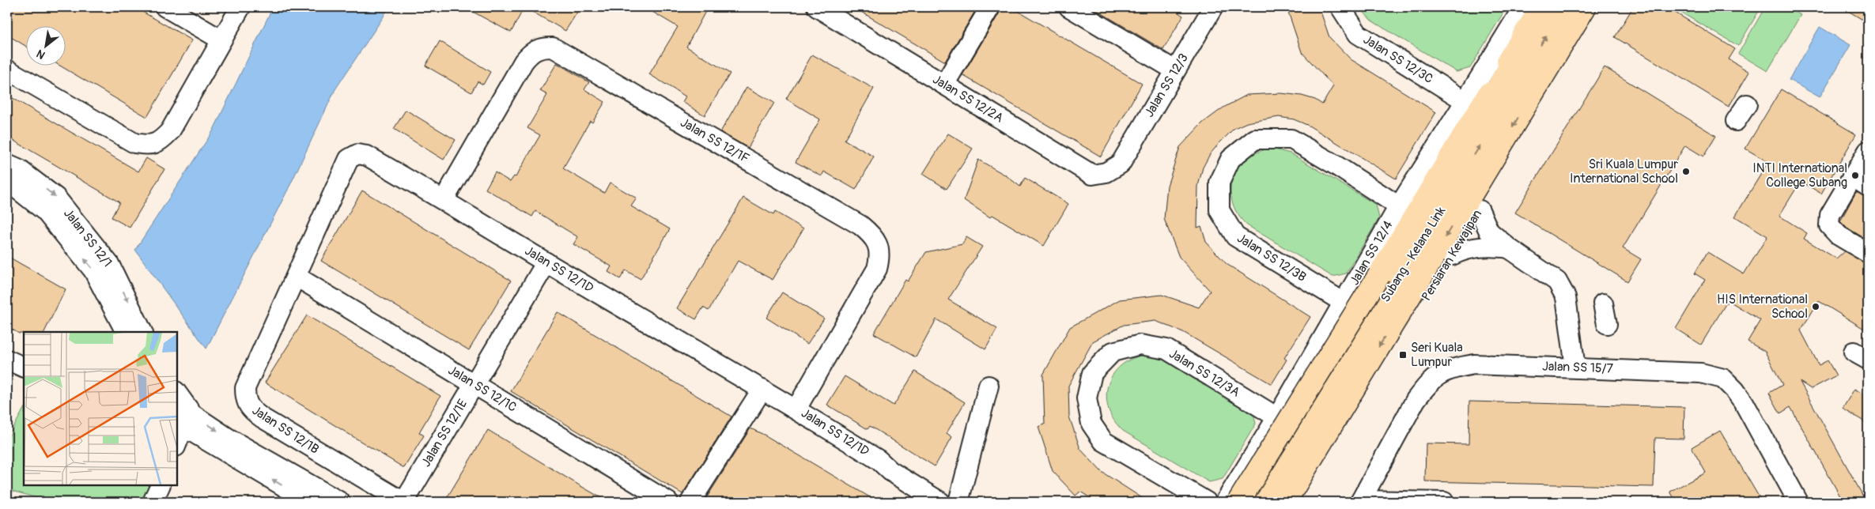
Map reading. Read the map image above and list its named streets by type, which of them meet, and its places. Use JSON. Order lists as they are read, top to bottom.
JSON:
{
  "streets": {
    "main road": ["Subang - Kelana Link", "Persiaran Kewajipan"],
    "street": [
      "Jalan SS 12/3C",
      "Jalan SS 12/3",
      "Jalan SS 12/2A",
      "Jalan SS 12/1F",
      "Jalan SS 12/1",
      "Jalan SS 12/4",
      "Jalan SS 12/3B",
      "Jalan SS 12/1D",
      "Jalan SS 15/7",
      "Jalan SS 12/3A",
      "Jalan SS 12/1C",
      "Jalan SS 12/1B",
      "Jalan SS 12/1E"
    ]
  },
  "crossings": [
    ["Jalan SS 12/3C", "Jalan SS 12/4"],
    ["Jalan SS 12/3", "Jalan SS 12/2A"],
    ["Jalan SS 12/1F", "Jalan SS 12/1D"],
    ["Jalan SS 12/4", "Subang - Kelana Link"],
    ["Jalan SS 12/4", "Jalan SS 12/3B"],
    ["Jalan SS 12/4", "Jalan SS 12/3A"],
    ["Jalan SS 12/1D", "Jalan SS 12/1C"],
    ["Jalan SS 12/1D", "Jalan SS 12/1B"],
    ["Jalan SS 12/1D", "Jalan SS 12/1E"],
    ["Jalan SS 12/1C", "Jalan SS 12/1B"],
    ["Jalan SS 12/1C", "Jalan SS 12/1E"],
    ["Jalan SS 12/1B", "Jalan SS 12/1E"]
  ],
  "places": {
    "other": ["Sri Kuala Lumpur International School", "INTI International College Subang", "HIS International School"],
    "transit": ["Seri Kuala Lumpur"]
  },
  "north": "bottom left"
}
